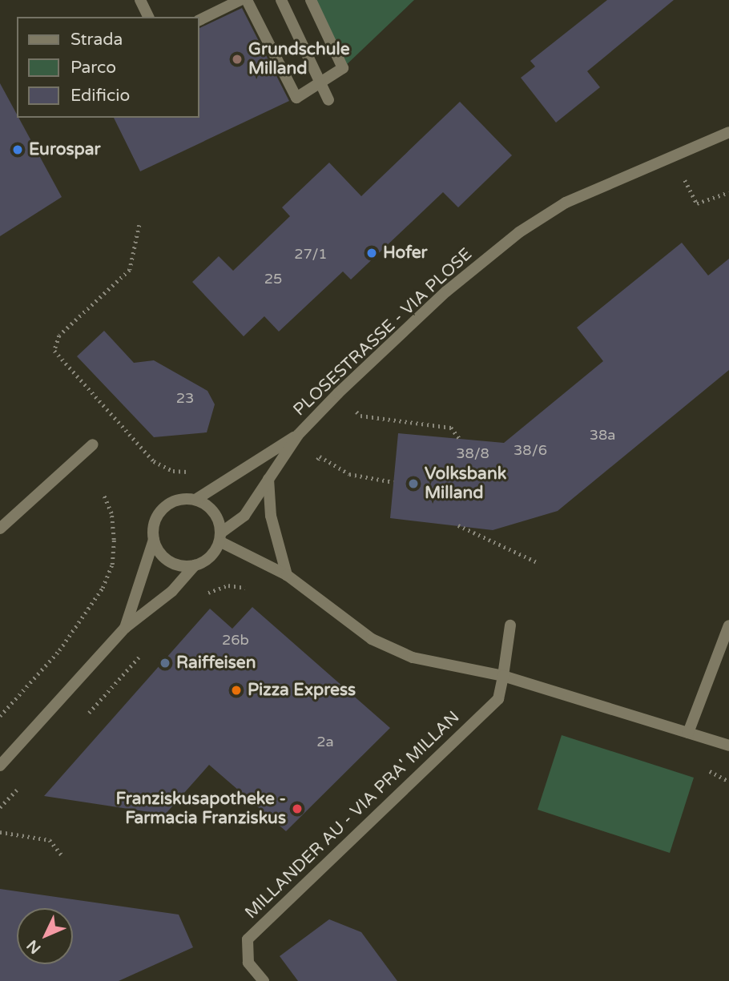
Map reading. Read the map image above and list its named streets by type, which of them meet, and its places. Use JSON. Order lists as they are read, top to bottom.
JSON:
{
  "streets": {
    "street": ["PLOSESTRASSE - VIA PLOSE", "MILLANDER AU - VIA PRA' MILLAN"]
  },
  "places": [
    "Grundschule Milland",
    "Eurospar",
    "Hofer",
    "Volksbank Milland",
    "Raiffeisen",
    "Pizza Express",
    "Franziskusapotheke - Farmacia Franziskus"
  ],
  "house_numbers": [
    "27/1",
    "25",
    "23",
    "38a",
    "38/6",
    "38/8",
    "26b",
    "2a"
  ],
  "legend": ["Strada", "Parco", "Edificio"],
  "north": "bottom left"
}
